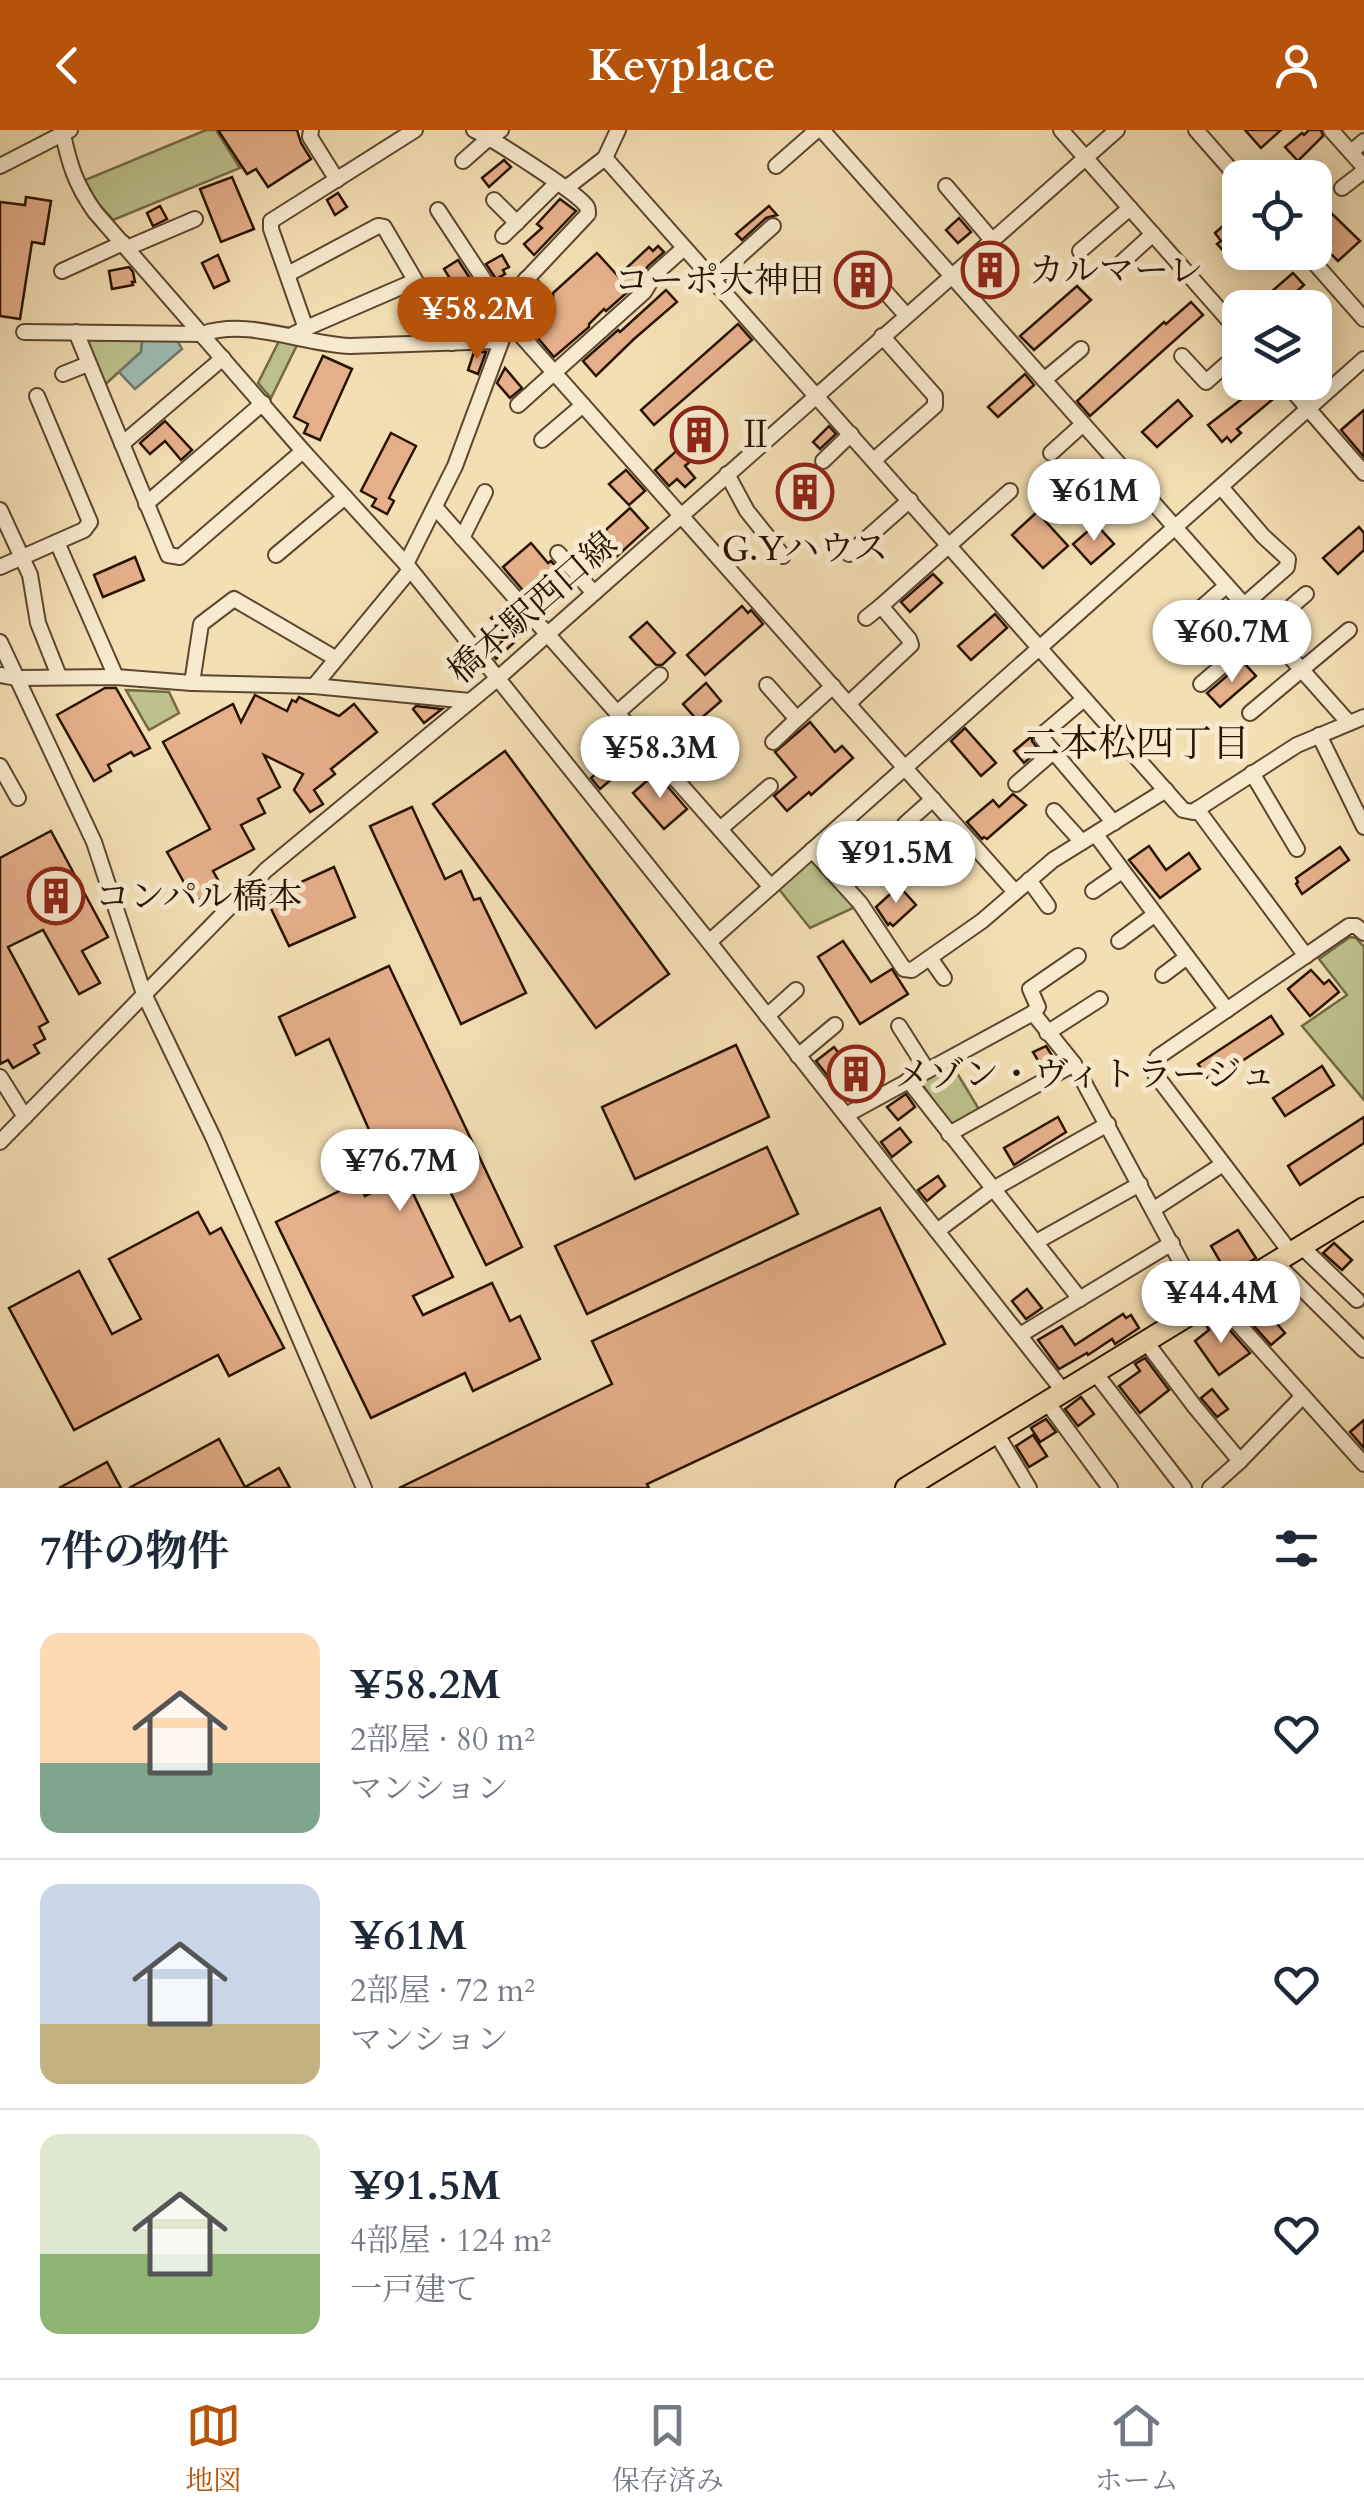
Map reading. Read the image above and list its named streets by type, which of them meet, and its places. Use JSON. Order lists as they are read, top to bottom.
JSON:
{
  "streets": {
    "street": ["橋本駅西口線"]
  },
  "districts": ["二本松四丁目"],
  "places": {
    "building": [
      "カルマーレ",
      "コーポ大神田",
      "Ⅱ",
      "G.Yハウス",
      "コンパル橋本",
      "メゾン・ヴィトラージュ"
    ]
  },
  "page": {
    "header": "Keyplace",
    "price": [
      "¥58.2M",
      "¥61M",
      "¥60.7M",
      "¥58.3M",
      "¥91.5M",
      "¥76.7M",
      "¥44.4M"
    ],
    "heading": "7件の物件",
    "list": [
      {
        "name": "¥58.2M",
        "note": "2部屋 · 80 m² · マンション"
      },
      {
        "name": "¥61M",
        "note": "2部屋 · 72 m² · マンション"
      },
      {
        "name": "¥91.5M",
        "note": "4部屋 · 124 m² · 一戸建て"
      }
    ],
    "tabs": ["地図", "保存済み", "ホーム"]
  }
}
